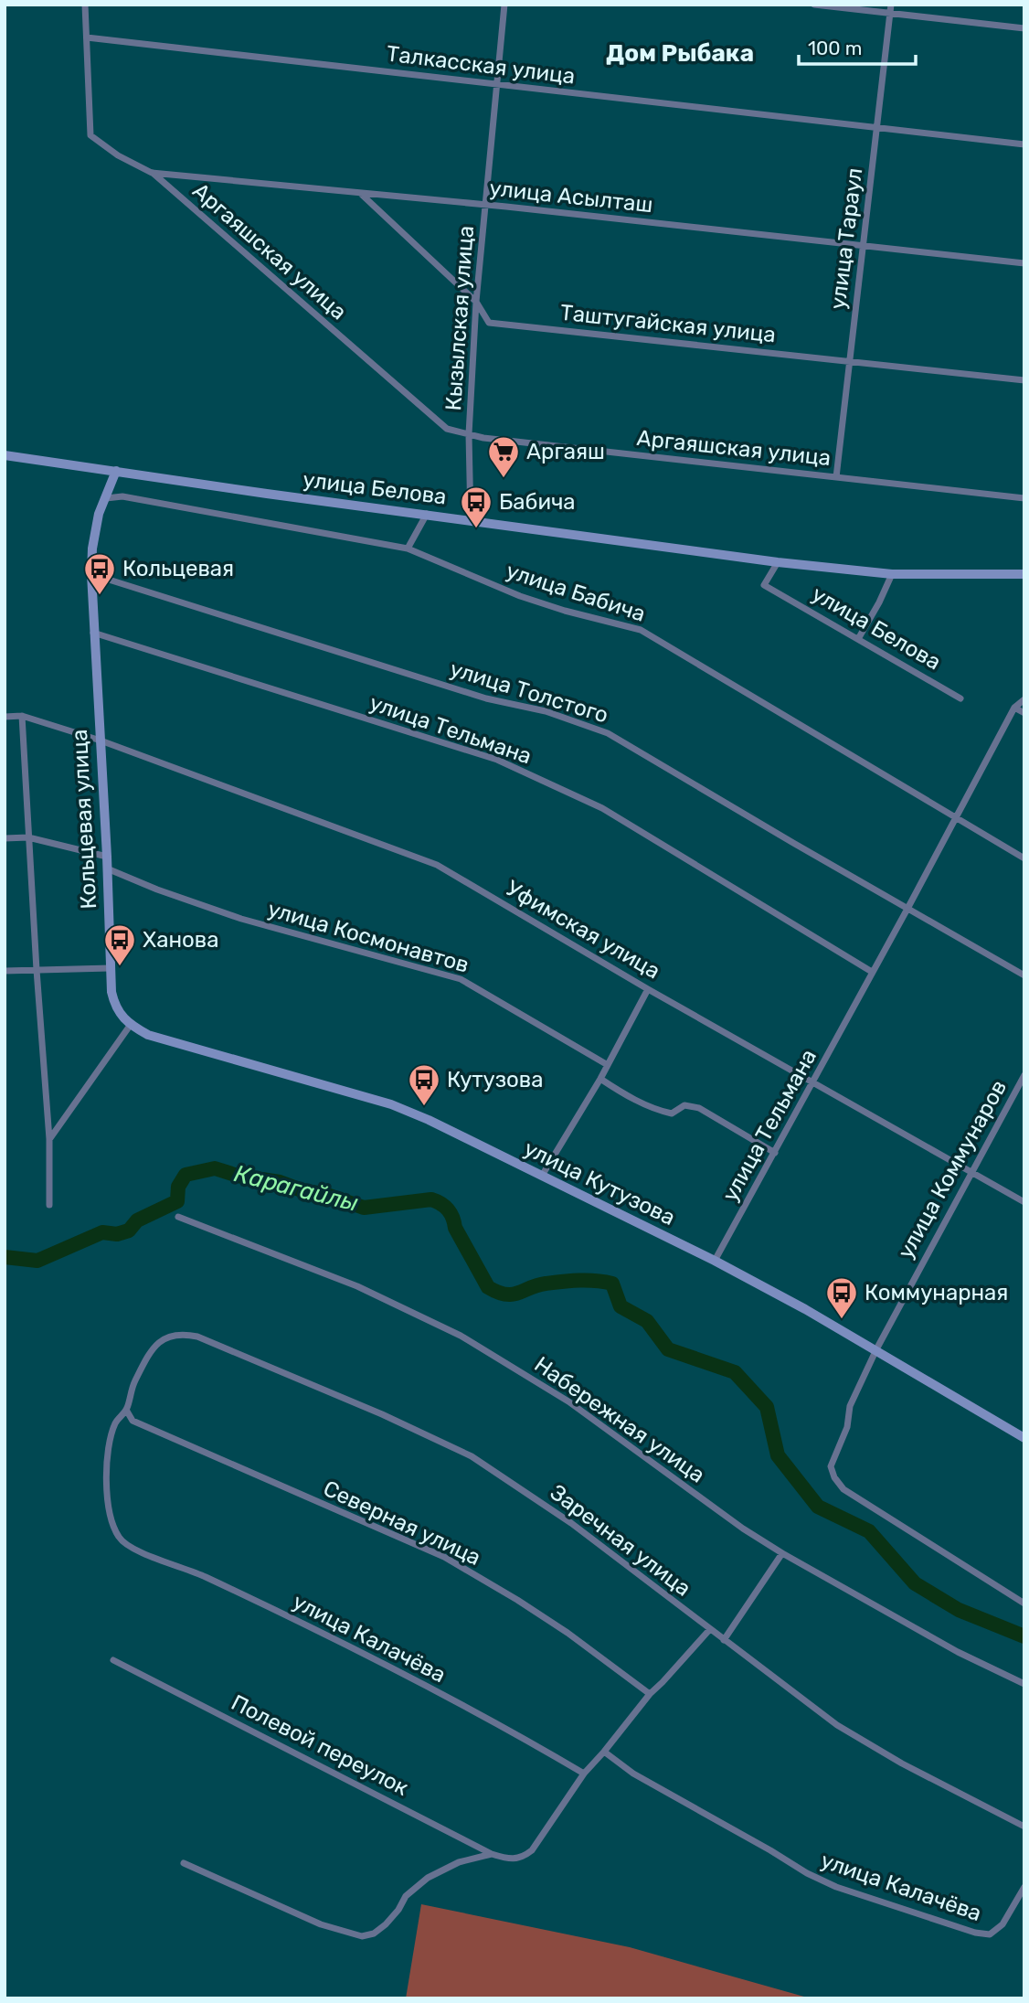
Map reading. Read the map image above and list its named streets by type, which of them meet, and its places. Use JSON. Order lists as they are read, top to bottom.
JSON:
{
  "streets": {
    "main road": ["улица Белова", "Кольцевая улица", "улица Кутузова"],
    "street": [
      "Талкасская улица",
      "улица Асылташ",
      "улица Тараул",
      "Аргаяшская улица",
      "Кызылская улица",
      "Таштугайская улица",
      "улица Бабича",
      "улица Толстого",
      "улица Тельмана",
      "Уфимская улица",
      "улица Космонавтов",
      "улица Коммунаров",
      "Набережная улица",
      "Северная улица",
      "Заречная улица",
      "улица Калачёва",
      "Полевой переулок"
    ]
  },
  "crossings": [
    ["Талкасская улица", "улица Асылташ"],
    ["Талкасская улица", "улица Тараул"],
    ["Талкасская улица", "Кызылская улица"],
    ["улица Асылташ", "улица Тараул"],
    ["улица Асылташ", "Аргаяшская улица"],
    ["улица Асылташ", "Кызылская улица"],
    ["улица Асылташ", "Таштугайская улица"],
    ["улица Тараул", "Аргаяшская улица"],
    ["улица Тараул", "Таштугайская улица"],
    ["Аргаяшская улица", "Кызылская улица"],
    ["Кызылская улица", "Таштугайская улица"],
    ["Кызылская улица", "улица Белова"],
    ["улица Белова", "Кольцевая улица"],
    ["улица Бабича", "улица Тельмана"],
    ["улица Бабича", "Кольцевая улица"],
    ["улица Толстого", "улица Тельмана"],
    ["улица Толстого", "Кольцевая улица"],
    ["улица Тельмана", "Кольцевая улица"],
    ["улица Тельмана", "Уфимская улица"],
    ["улица Тельмана", "улица Кутузова"],
    ["Кольцевая улица", "Уфимская улица"],
    ["Кольцевая улица", "улица Космонавтов"],
    ["Кольцевая улица", "улица Кутузова"],
    ["Уфимская улица", "улица Коммунаров"],
    ["улица Коммунаров", "улица Кутузова"],
    ["Северная улица", "Заречная улица"],
    ["Северная улица", "улица Калачёва"],
    ["Заречная улица", "улица Калачёва"],
    ["улица Калачёва", "Полевой переулок"]
  ],
  "districts": ["Дом Рыбака"],
  "water": ["Карагайлы"],
  "places": {
    "supermarket": ["Аргаяш"],
    "bus stop": [
      "Бабича",
      "Кольцевая",
      "Ханова",
      "Кутузова",
      "Коммунарная"
    ]
  },
  "scale_bar": "100 m"
}
